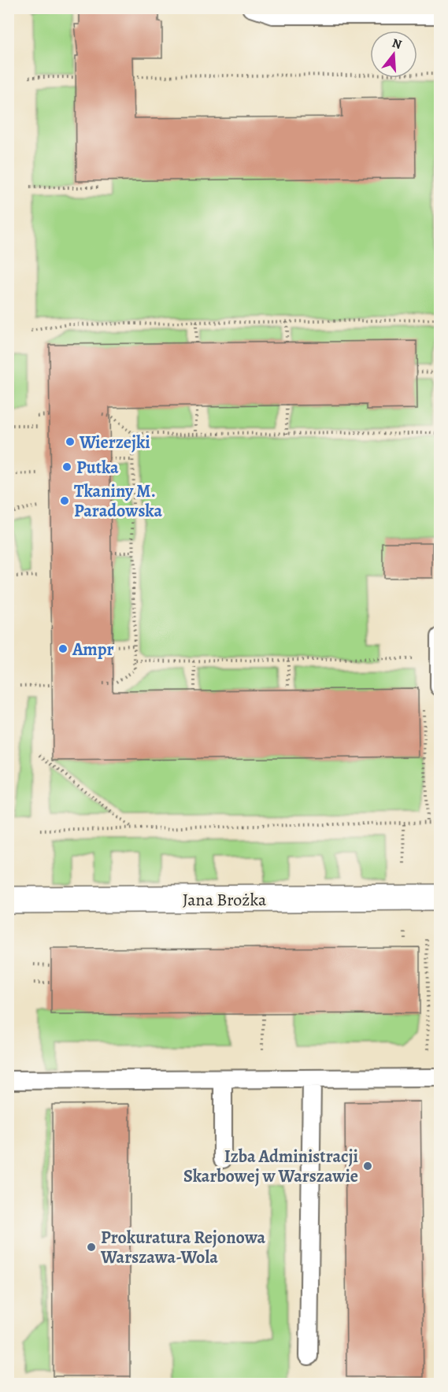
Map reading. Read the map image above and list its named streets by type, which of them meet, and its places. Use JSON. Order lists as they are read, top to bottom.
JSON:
{
  "streets": {
    "street": ["Jana Brożka"]
  },
  "places": [
    "Wierzejki",
    "Putka",
    "Tkaniny M. Paradowska",
    "Ampr",
    "Izba Administracji Skarbowej w Warszawie",
    "Prokuratura Rejonowa Warszawa-Wola"
  ],
  "north": "top"
}
